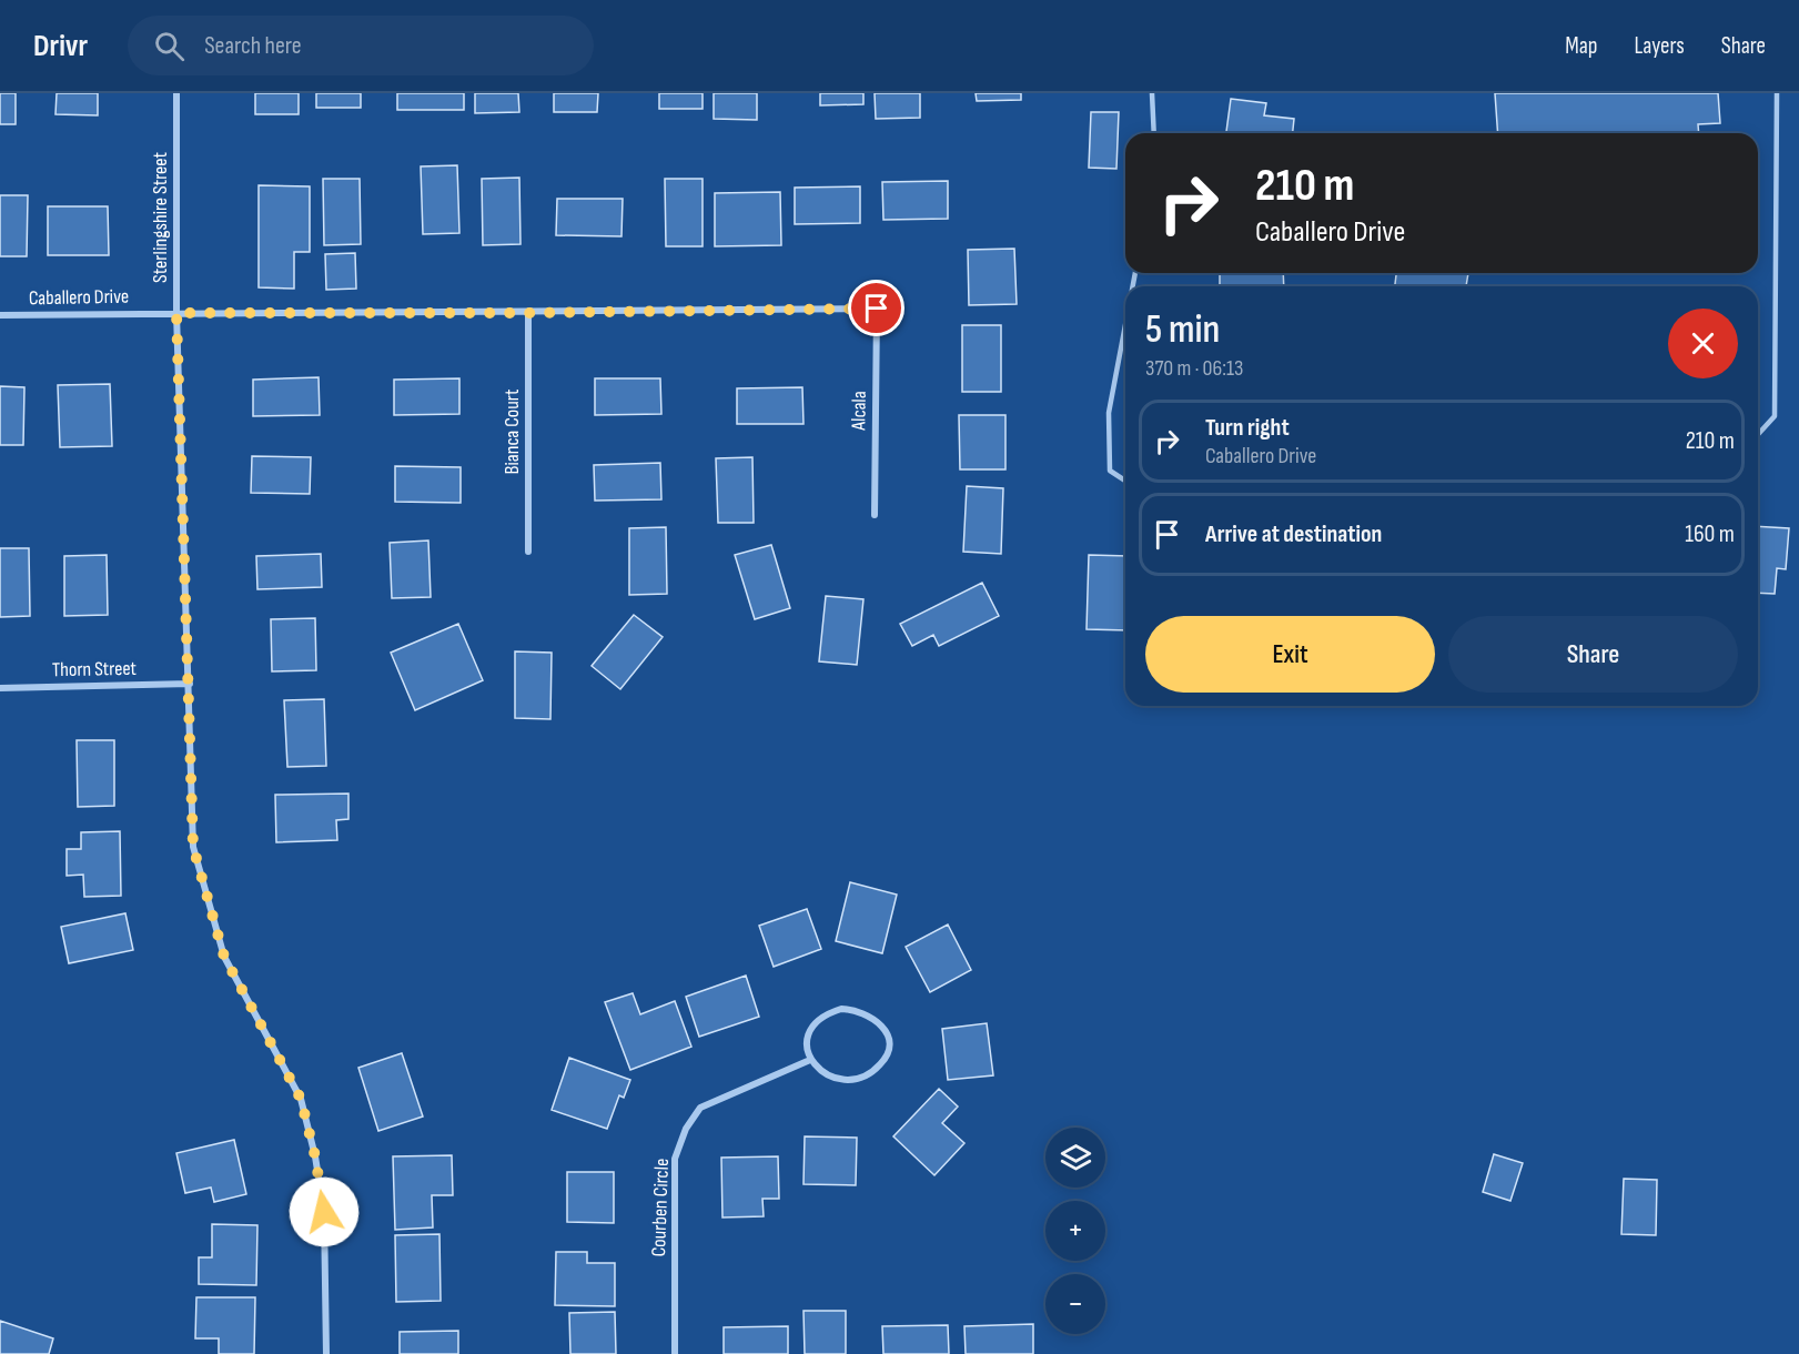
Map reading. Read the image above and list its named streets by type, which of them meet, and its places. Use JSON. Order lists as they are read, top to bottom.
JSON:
{
  "streets": {
    "street": [
      "Sterlingshire Street",
      "Caballero Drive",
      "Alcala",
      "Bianca Court",
      "Thorn Street",
      "Courben Circle"
    ]
  },
  "crossings": [
    ["Sterlingshire Street", "Caballero Drive"],
    ["Sterlingshire Street", "Thorn Street"],
    ["Caballero Drive", "Alcala"],
    ["Caballero Drive", "Bianca Court"]
  ],
  "page": {
    "header": "Drivr",
    "search": "Search here",
    "nav": ["Map", "Layers", "Share"],
    "turn": ["210 m", "Caballero Drive"],
    "heading": ["5 min", "370 m · 06:13"],
    "list": [
      {
        "name": "Turn right",
        "note": "Caballero Drive",
        "value": "210 m"
      },
      {
        "name": "Arrive at destination",
        "value": "160 m"
      }
    ],
    "buttons": ["Exit", "Share"],
    "map_buttons": ["+", "−"]
  }
}
